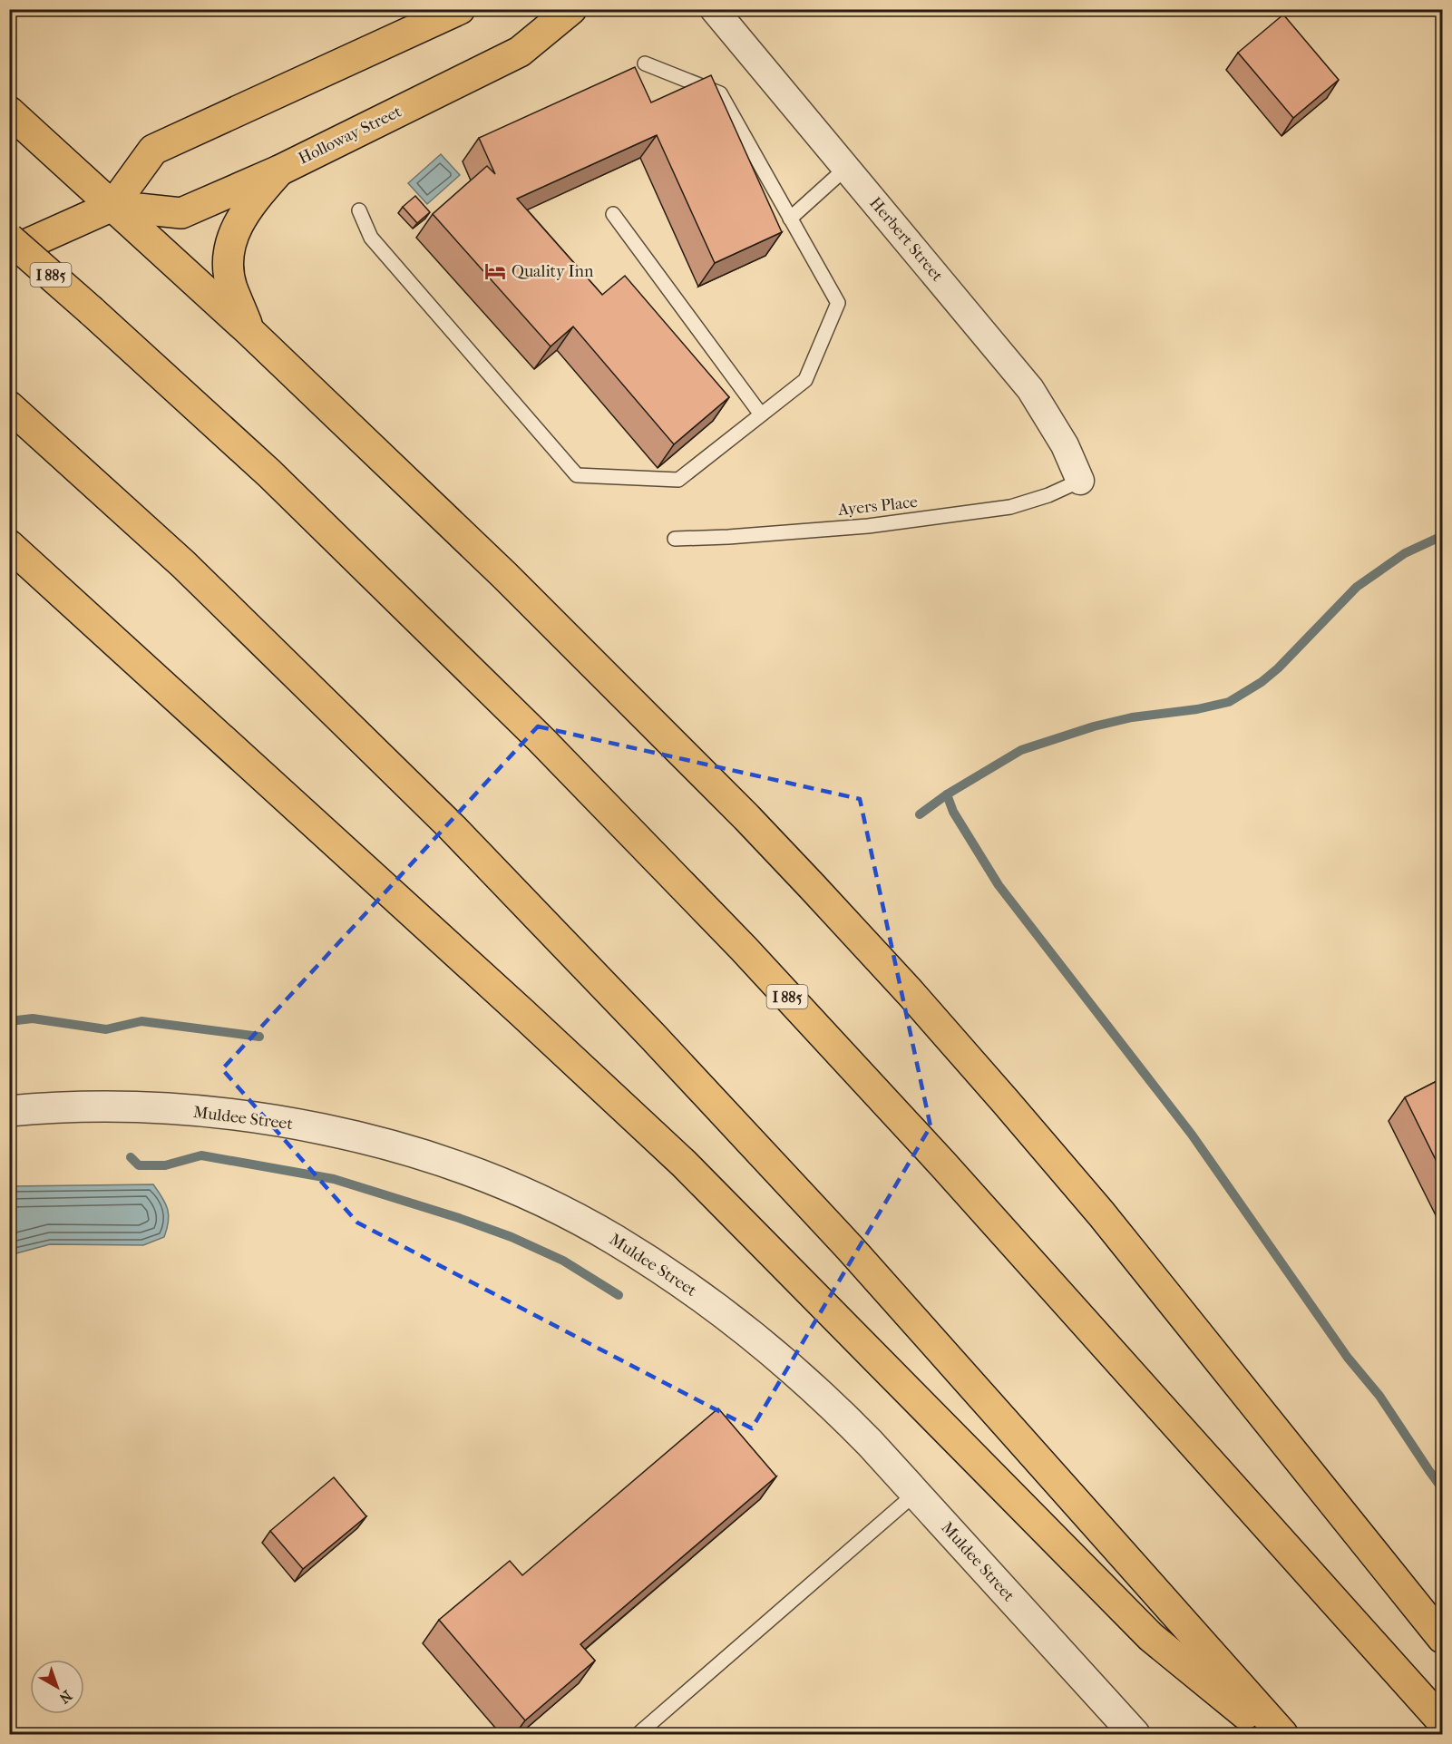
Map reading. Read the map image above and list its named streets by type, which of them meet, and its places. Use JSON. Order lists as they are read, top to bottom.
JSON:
{
  "streets": {
    "main road": ["Holloway Street", "I 885"],
    "street": ["Herbert Street", "Muldee Street"],
    "lane": ["Ayers Place"]
  },
  "crossings": [
    ["Herbert Street", "Ayers Place"]
  ],
  "places": {
    "hotel": ["Quality Inn"]
  },
  "north": "bottom right"
}
